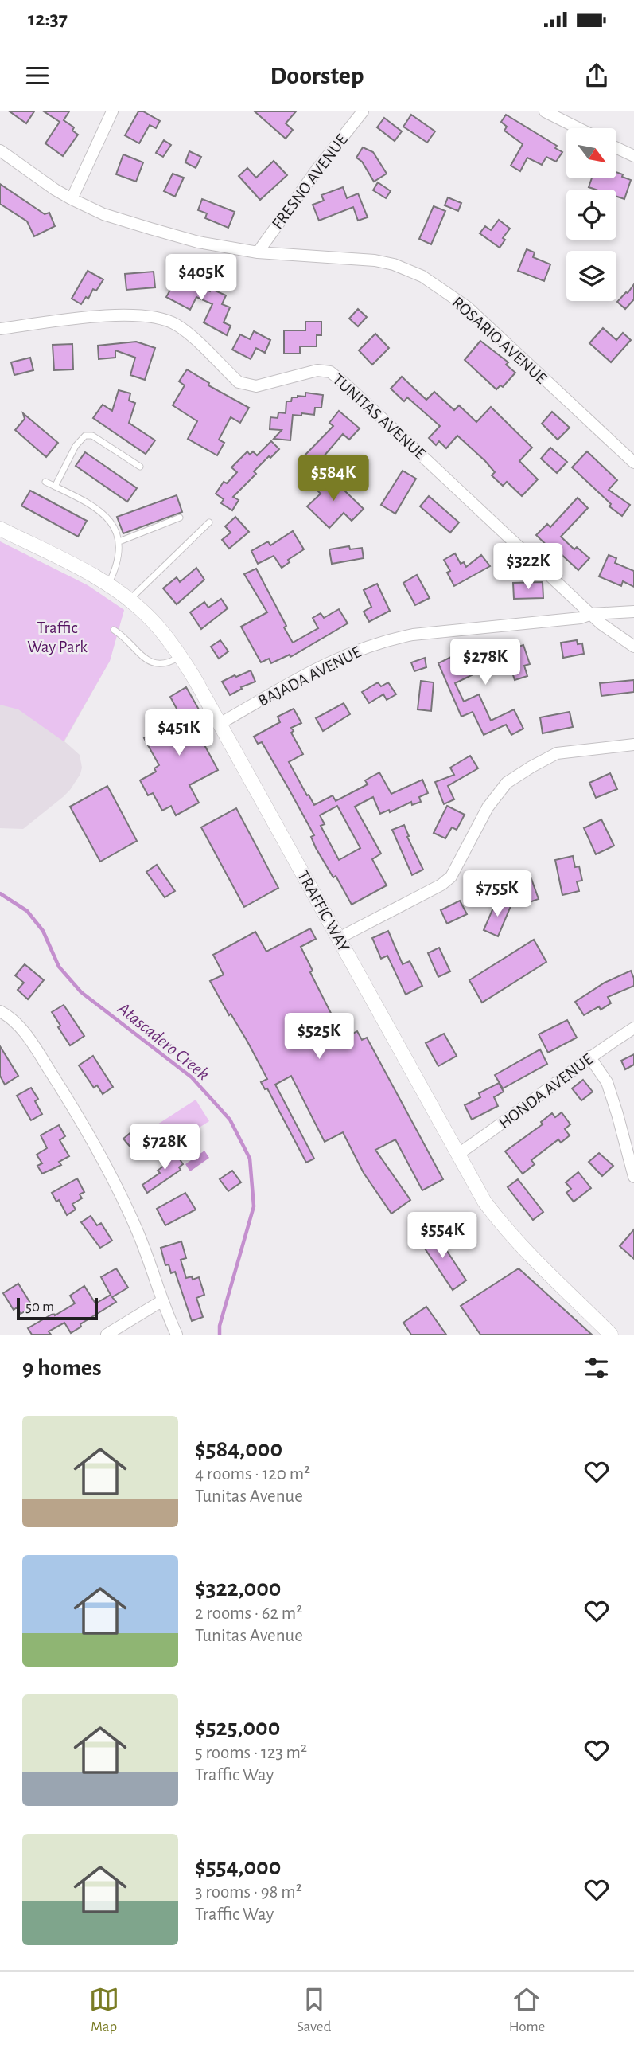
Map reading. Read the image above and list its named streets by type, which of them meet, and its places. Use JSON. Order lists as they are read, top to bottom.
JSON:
{
  "streets": {
    "street": [
      "FRESNO AVENUE",
      "ROSARIO AVENUE",
      "TUNITAS AVENUE",
      "BAJADA AVENUE",
      "TRAFFIC WAY",
      "HONDA AVENUE"
    ]
  },
  "crossings": [
    ["FRESNO AVENUE", "ROSARIO AVENUE"],
    ["TUNITAS AVENUE", "BAJADA AVENUE"],
    ["BAJADA AVENUE", "TRAFFIC WAY"],
    ["TRAFFIC WAY", "HONDA AVENUE"]
  ],
  "water": ["Atascadero Creek"],
  "parks": ["Traffic Way Park"],
  "scale_bar": "50 m",
  "north": "bottom right",
  "page": {
    "status": "12:37",
    "header": "Doorstep",
    "price": [
      "$405K",
      "$584K",
      "$322K",
      "$278K",
      "$451K",
      "$755K",
      "$525K",
      "$728K",
      "$554K"
    ],
    "scale": "50 m",
    "heading": "9 homes",
    "list": [
      {
        "name": "$584,000",
        "note": "4 rooms · 120 m² · Tunitas Avenue"
      },
      {
        "name": "$322,000",
        "note": "2 rooms · 62 m² · Tunitas Avenue"
      },
      {
        "name": "$525,000",
        "note": "5 rooms · 123 m² · Traffic Way"
      },
      {
        "name": "$554,000",
        "note": "3 rooms · 98 m² · Traffic Way"
      }
    ],
    "tabs": ["Map", "Saved", "Home"]
  }
}
